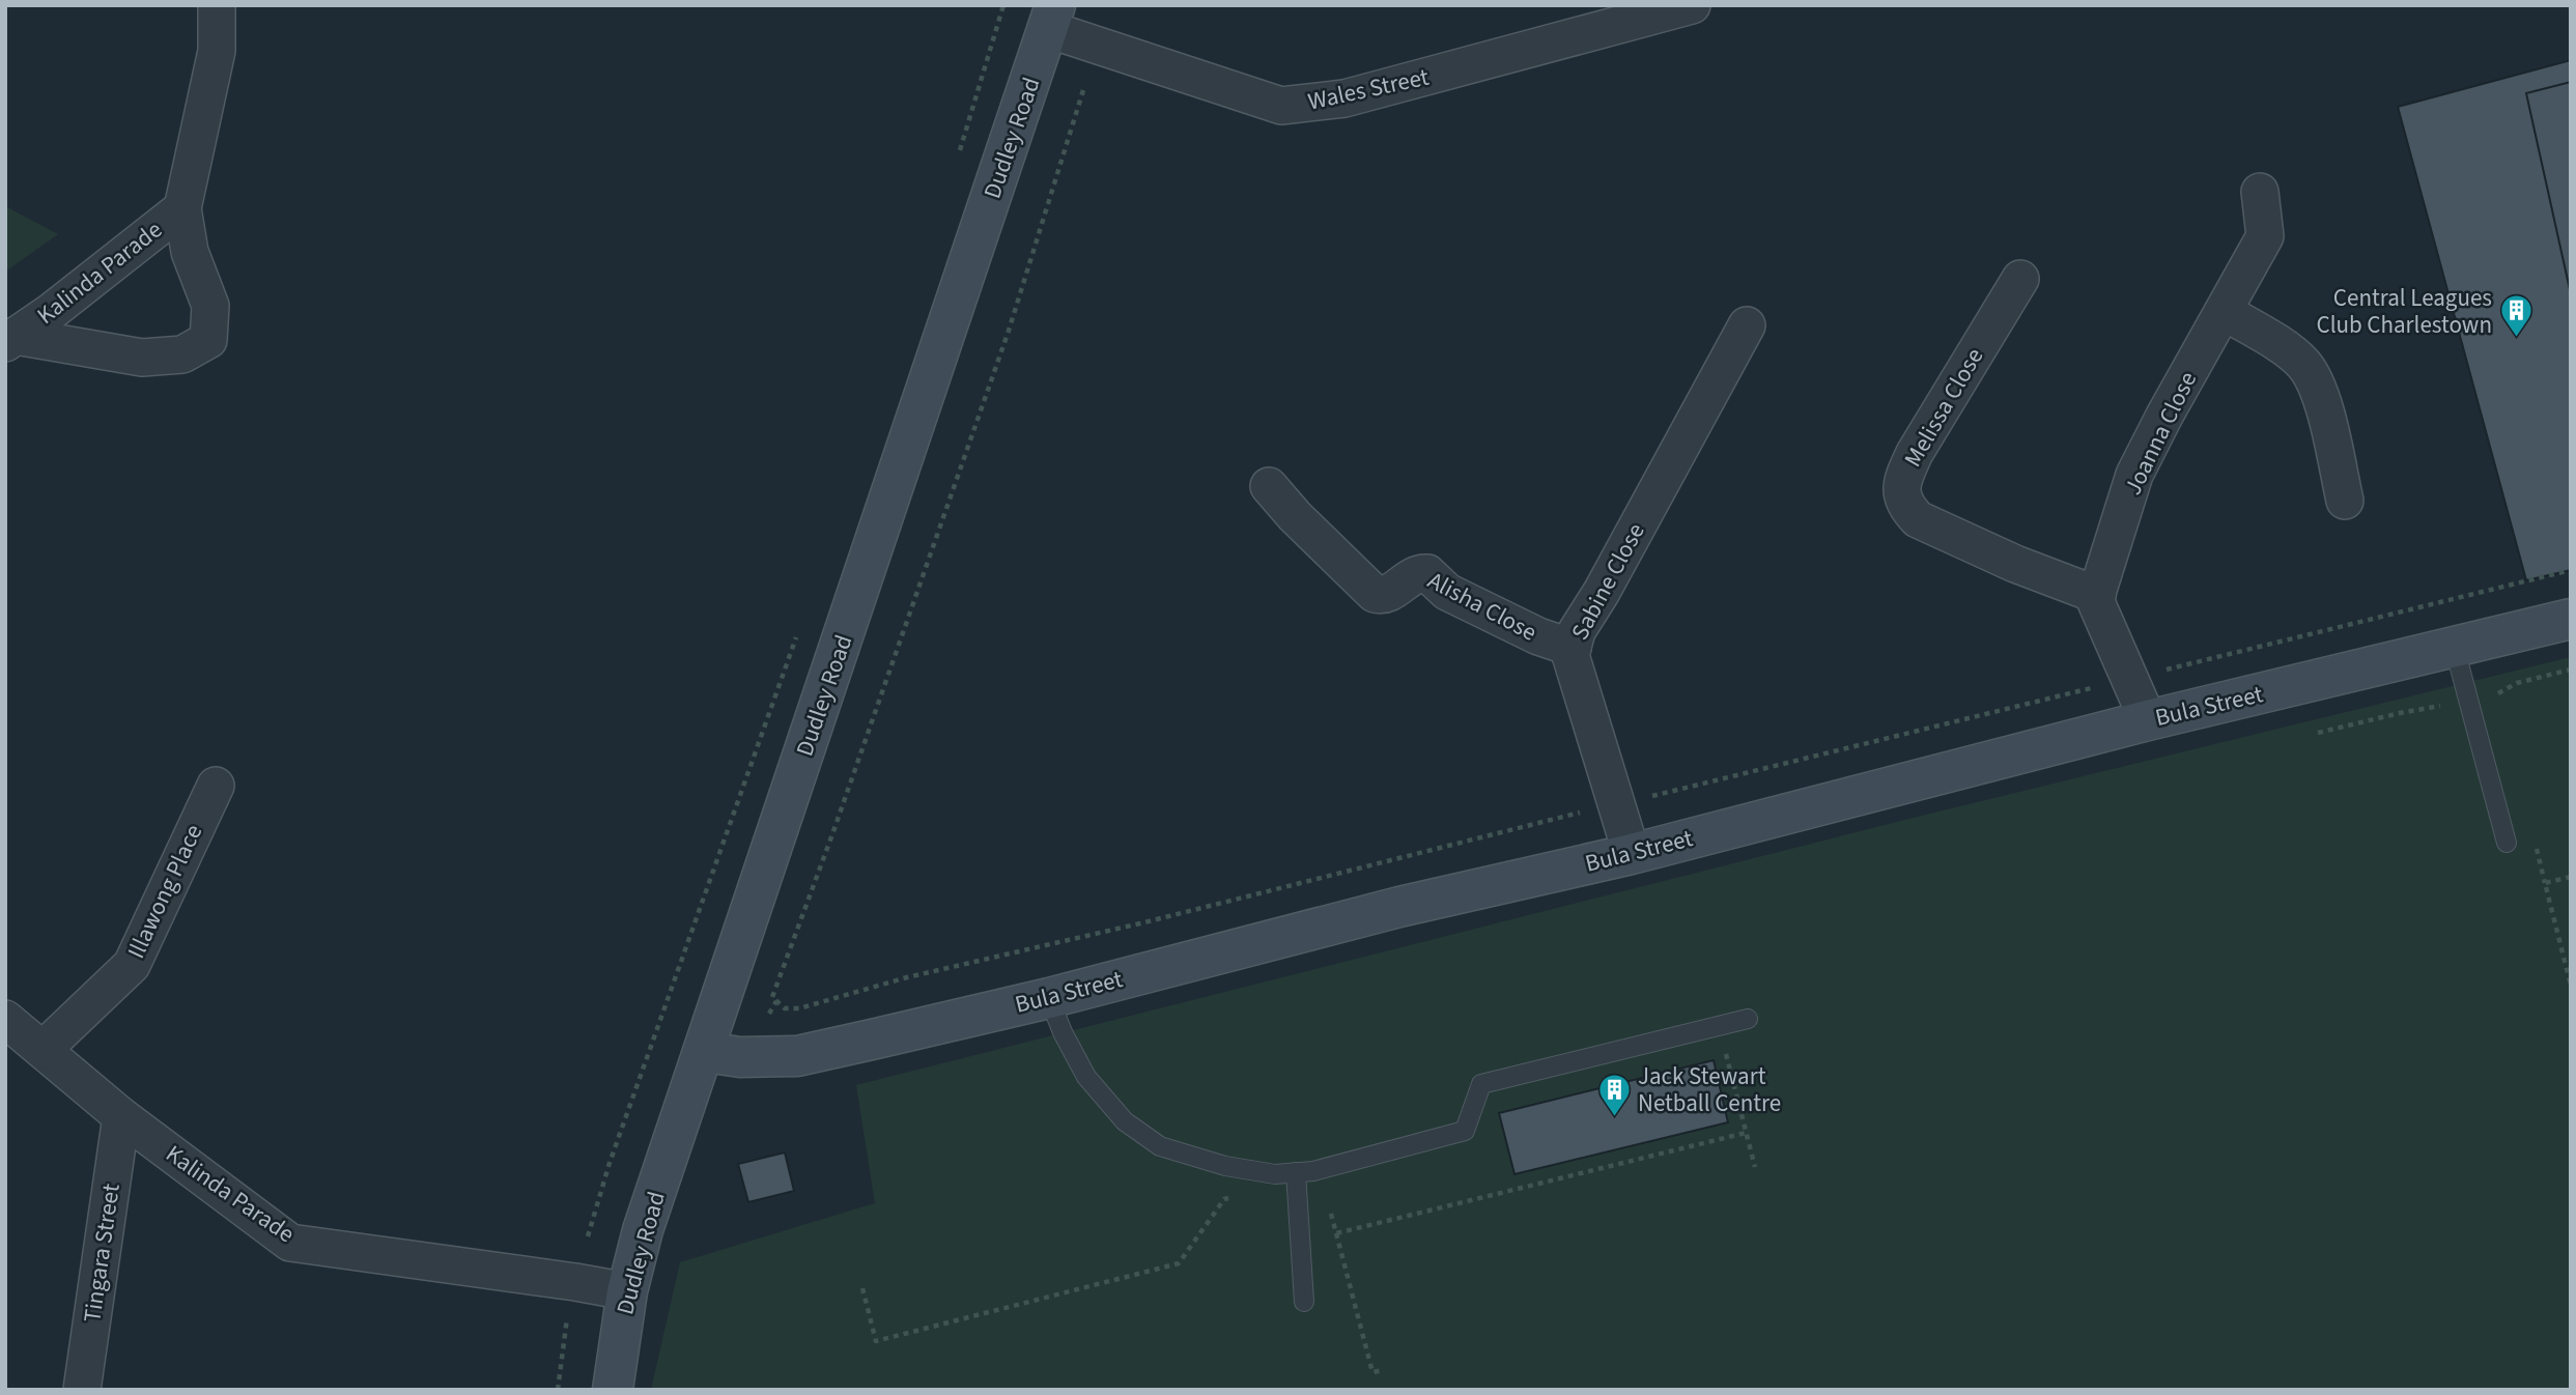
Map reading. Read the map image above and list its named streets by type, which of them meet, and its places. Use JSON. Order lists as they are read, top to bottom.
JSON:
{
  "streets": {
    "street": [
      "Wales Street",
      "Dudley Road",
      "Kalinda Parade",
      "Melissa Close",
      "Joanna Close",
      "Sabine Close",
      "Alisha Close",
      "Bula Street",
      "Illawong Place",
      "Tingara Street"
    ]
  },
  "crossings": [
    ["Wales Street", "Dudley Road"],
    ["Dudley Road", "Kalinda Parade"],
    ["Dudley Road", "Bula Street"],
    ["Kalinda Parade", "Illawong Place"],
    ["Kalinda Parade", "Tingara Street"],
    ["Melissa Close", "Joanna Close"],
    ["Sabine Close", "Alisha Close"],
    ["Sabine Close", "Bula Street"]
  ],
  "places": {
    "building": ["Central Leagues Club Charlestown", "Jack Stewart Netball Centre"]
  }
}
